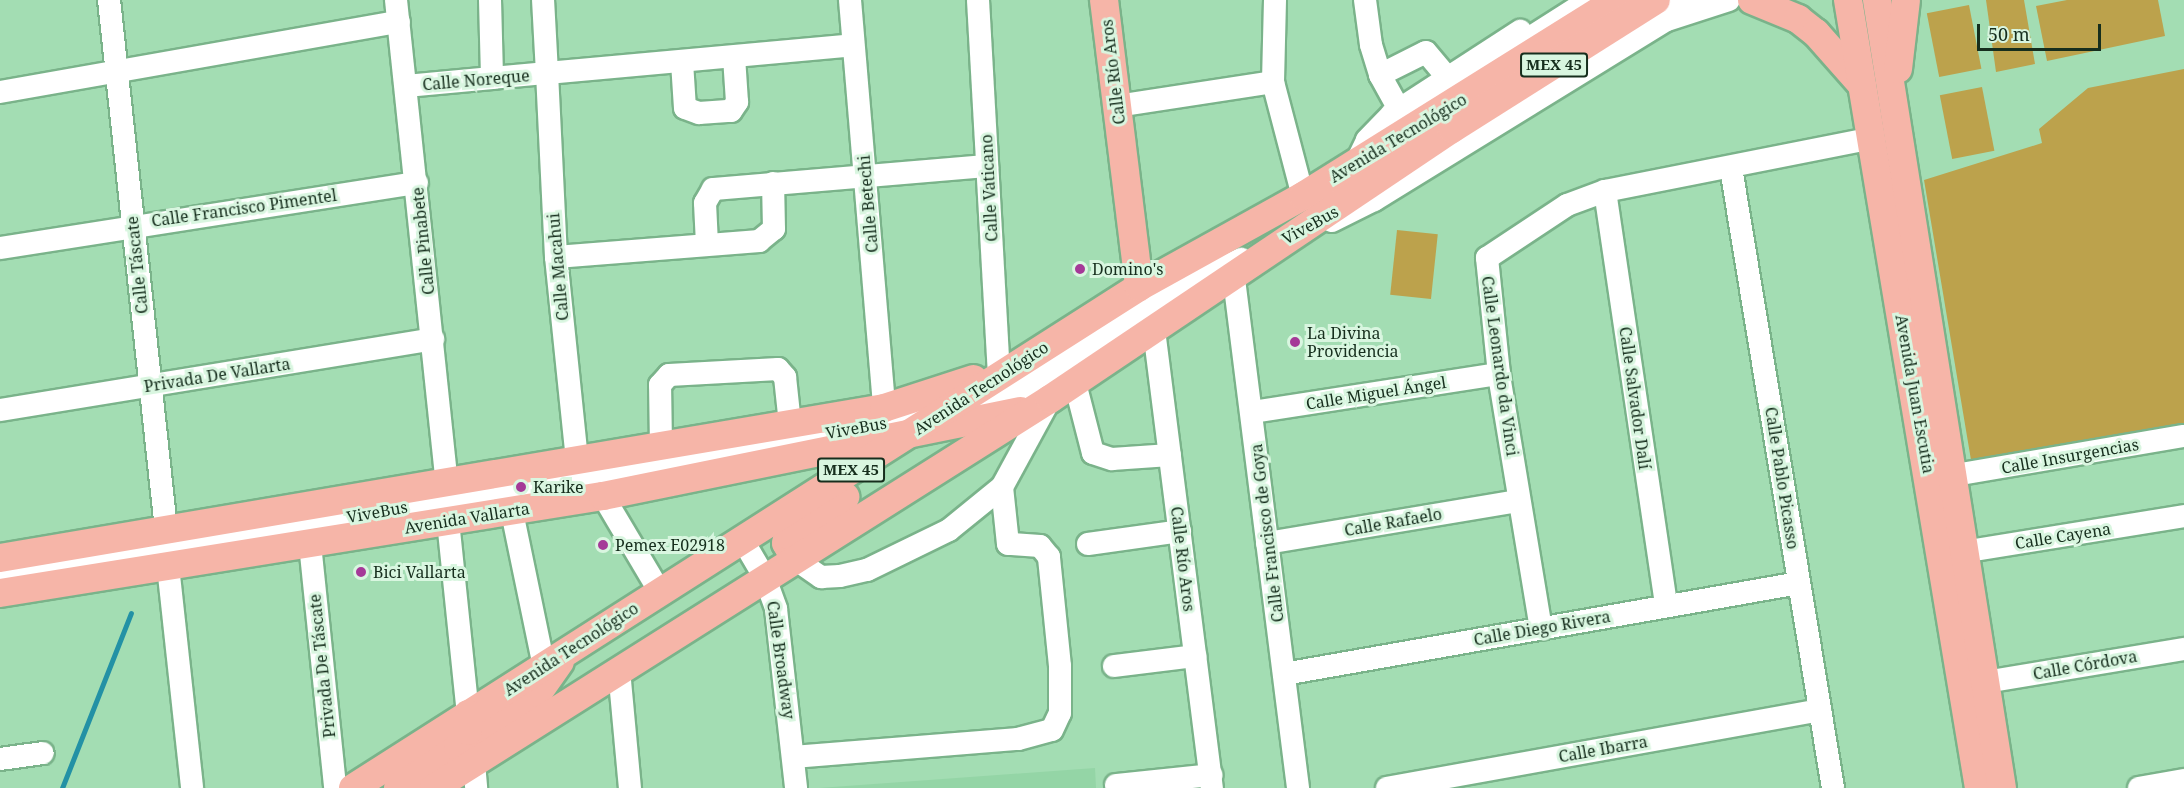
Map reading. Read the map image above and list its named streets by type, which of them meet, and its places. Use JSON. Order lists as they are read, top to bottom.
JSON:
{
  "streets": {
    "main road": [
      "MEX 45",
      "Calle Río Aros",
      "Avenida Tecnológico",
      "Avenida Juan Escutia",
      "Avenida Vallarta"
    ],
    "street": [
      "Calle Noreque",
      "Calle Vaticano",
      "Calle Betechi",
      "Calle Francisco Pimentel",
      "ViveBus",
      "Calle Pinabete",
      "Calle Táscate",
      "Calle Macahui",
      "Calle Leonardo da Vinci",
      "Privada De Vallarta",
      "Calle Miguel Ángel",
      "Calle Salvador Dalí",
      "Calle Insurgencias",
      "Calle Pablo Picasso",
      "Calle Rafaelo",
      "Calle Francisco de Goya",
      "Calle Cayena",
      "Calle Diego Rivera",
      "Calle Broadway",
      "Calle Córdova",
      "Privada De Táscate",
      "Calle Ibarra"
    ]
  },
  "crossings": [
    ["Calle Río Aros", "Avenida Tecnológico"],
    ["Calle Noreque", "Calle Betechi"],
    ["Calle Noreque", "Calle Pinabete"],
    ["Calle Noreque", "Calle Macahui"],
    ["Avenida Tecnológico", "Calle Vaticano"],
    ["Avenida Tecnológico", "ViveBus"],
    ["Avenida Tecnológico", "Avenida Vallarta"],
    ["Avenida Tecnológico", "Calle Francisco de Goya"],
    ["Avenida Tecnológico", "Calle Broadway"],
    ["Calle Francisco Pimentel", "Calle Pinabete"],
    ["Calle Francisco Pimentel", "Calle Táscate"],
    ["Calle Pinabete", "Privada De Vallarta"],
    ["Calle Táscate", "Privada De Vallarta"],
    ["Calle Leonardo da Vinci", "Calle Miguel Ángel"],
    ["Calle Leonardo da Vinci", "Avenida Juan Escutia"],
    ["Calle Leonardo da Vinci", "Calle Salvador Dalí"],
    ["Calle Leonardo da Vinci", "Calle Pablo Picasso"],
    ["Calle Leonardo da Vinci", "Calle Rafaelo"],
    ["Calle Leonardo da Vinci", "Calle Diego Rivera"],
    ["Calle Miguel Ángel", "Calle Francisco de Goya"],
    ["Avenida Juan Escutia", "Calle Insurgencias"],
    ["Avenida Juan Escutia", "Calle Cayena"],
    ["Avenida Juan Escutia", "Calle Córdova"],
    ["Calle Salvador Dalí", "Calle Diego Rivera"],
    ["Calle Pablo Picasso", "Calle Diego Rivera"],
    ["Calle Pablo Picasso", "Calle Ibarra"],
    ["Avenida Vallarta", "Privada De Táscate"],
    ["Calle Rafaelo", "Calle Francisco de Goya"],
    ["Calle Francisco de Goya", "Calle Diego Rivera"]
  ],
  "places": [
    "Domino's",
    "La Divina Providencia",
    "Karike",
    "Pemex E02918",
    "Bici Vallarta"
  ],
  "scale_bar": "50 m"
}
